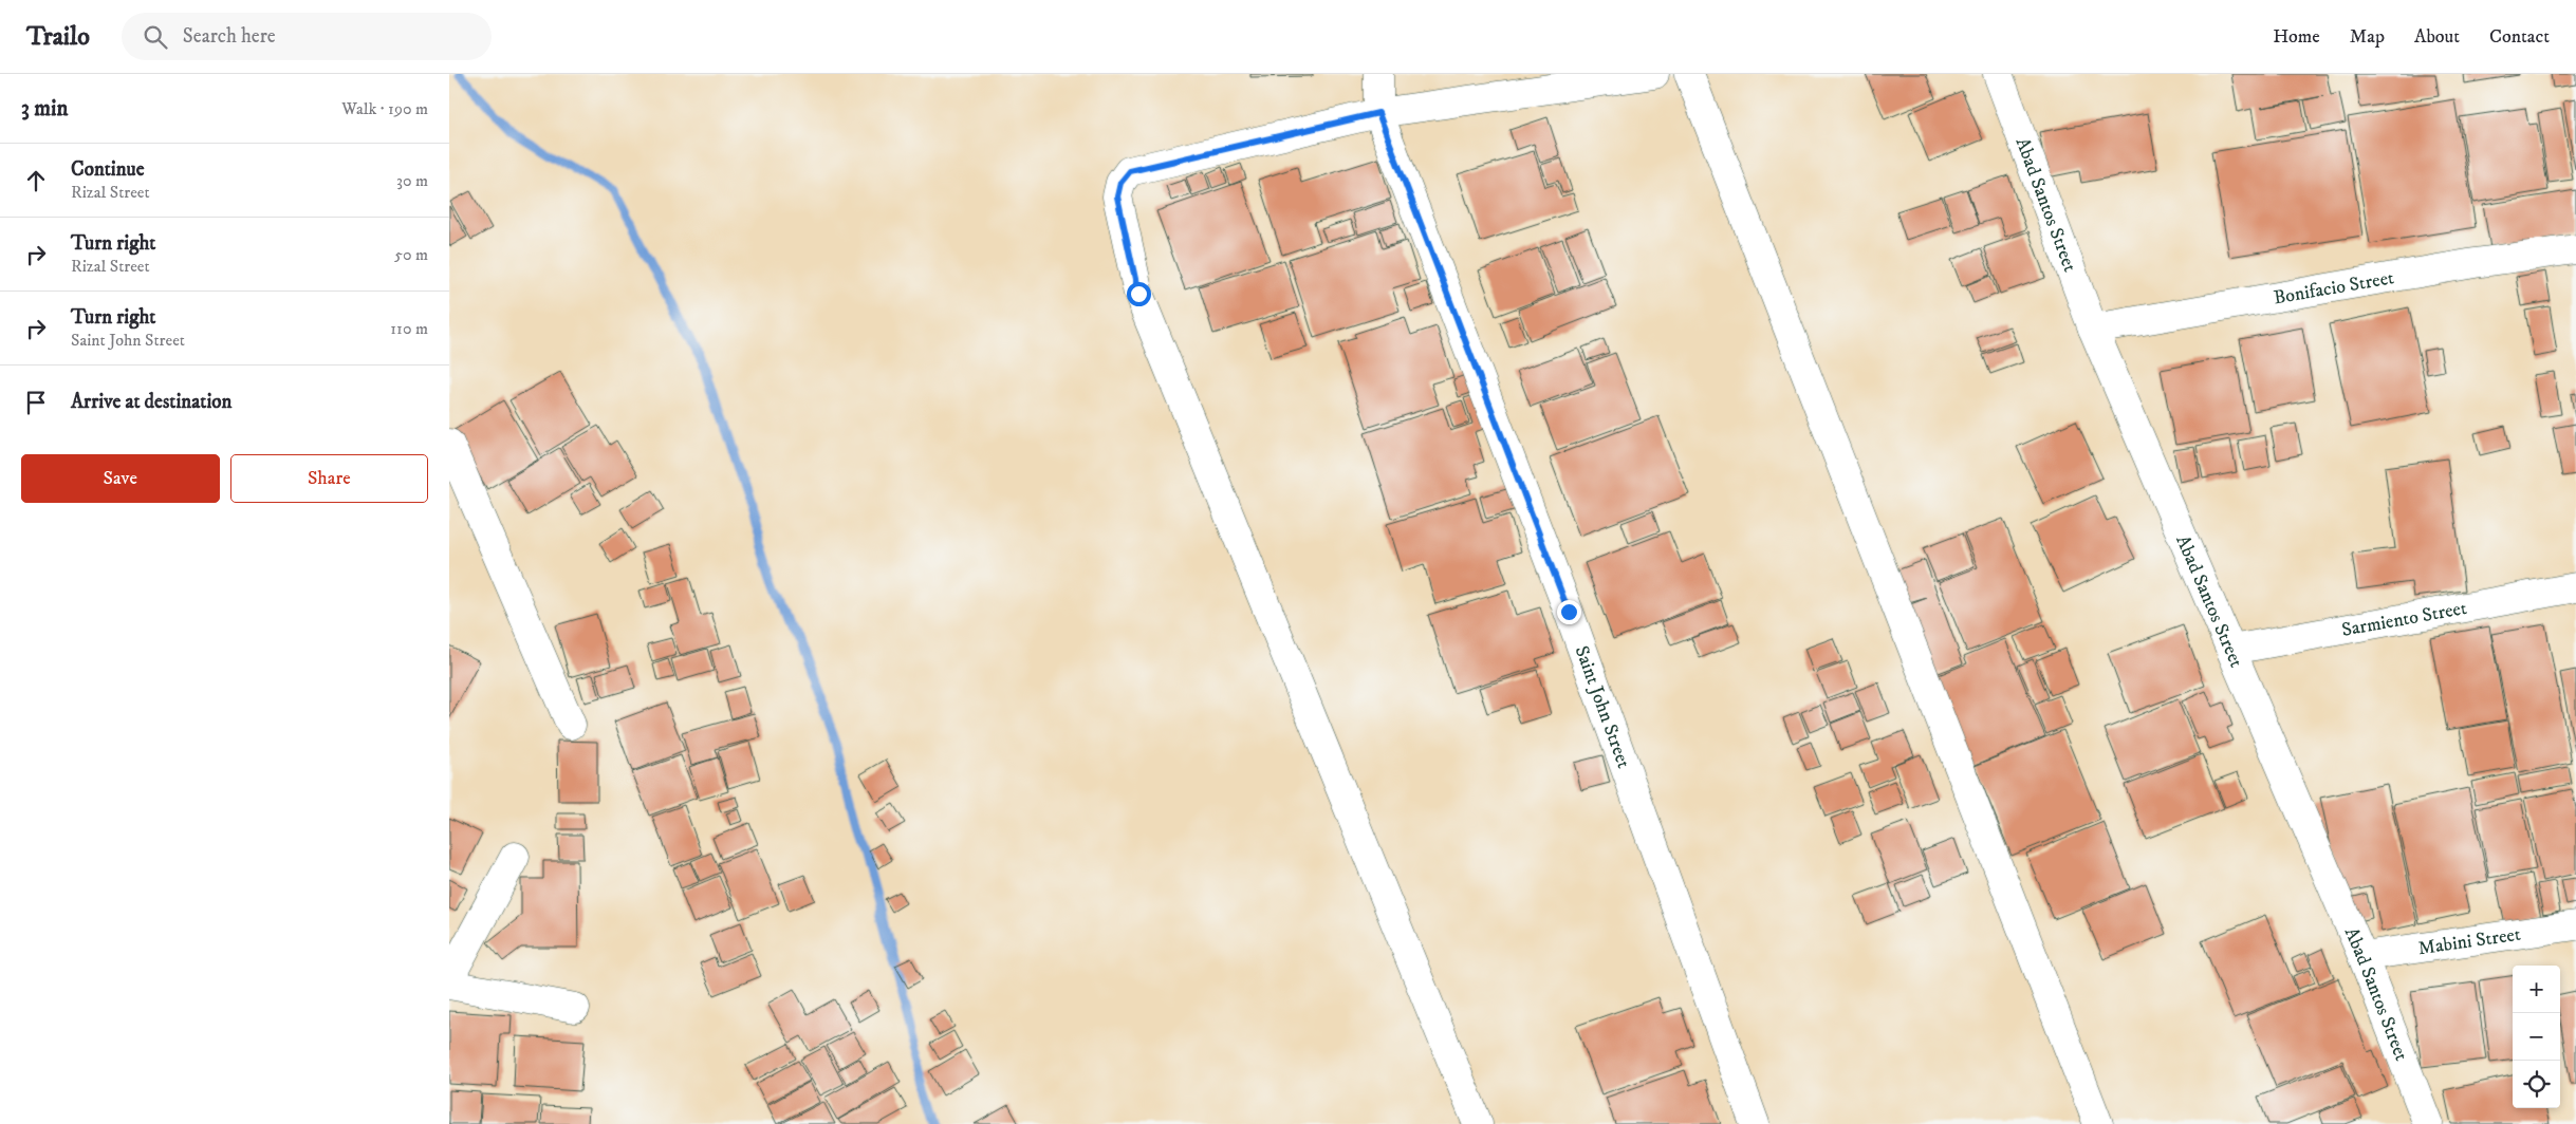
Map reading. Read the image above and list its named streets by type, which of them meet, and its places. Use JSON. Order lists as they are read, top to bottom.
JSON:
{
  "streets": {
    "street": [
      "Abad Santos Street",
      "Bonifacio Street",
      "Sarmiento Street",
      "Saint John Street",
      "Mabini Street"
    ]
  },
  "crossings": [
    ["Abad Santos Street", "Bonifacio Street"],
    ["Abad Santos Street", "Sarmiento Street"],
    ["Abad Santos Street", "Mabini Street"]
  ],
  "page": {
    "header": "Trailo",
    "search": "Search here",
    "nav": [
      "Home",
      "Map",
      "About",
      "Contact"
    ],
    "heading": ["3 min", "Walk · 190 m"],
    "list": [
      ["Continue", "Rizal Street", "30 m"],
      ["Turn right", "Rizal Street", "50 m"],
      ["Turn right", "Saint John Street", "110 m"],
      "Arrive at destination"
    ],
    "buttons": ["Save", "Share"],
    "map_buttons": ["+", "−"]
  }
}
